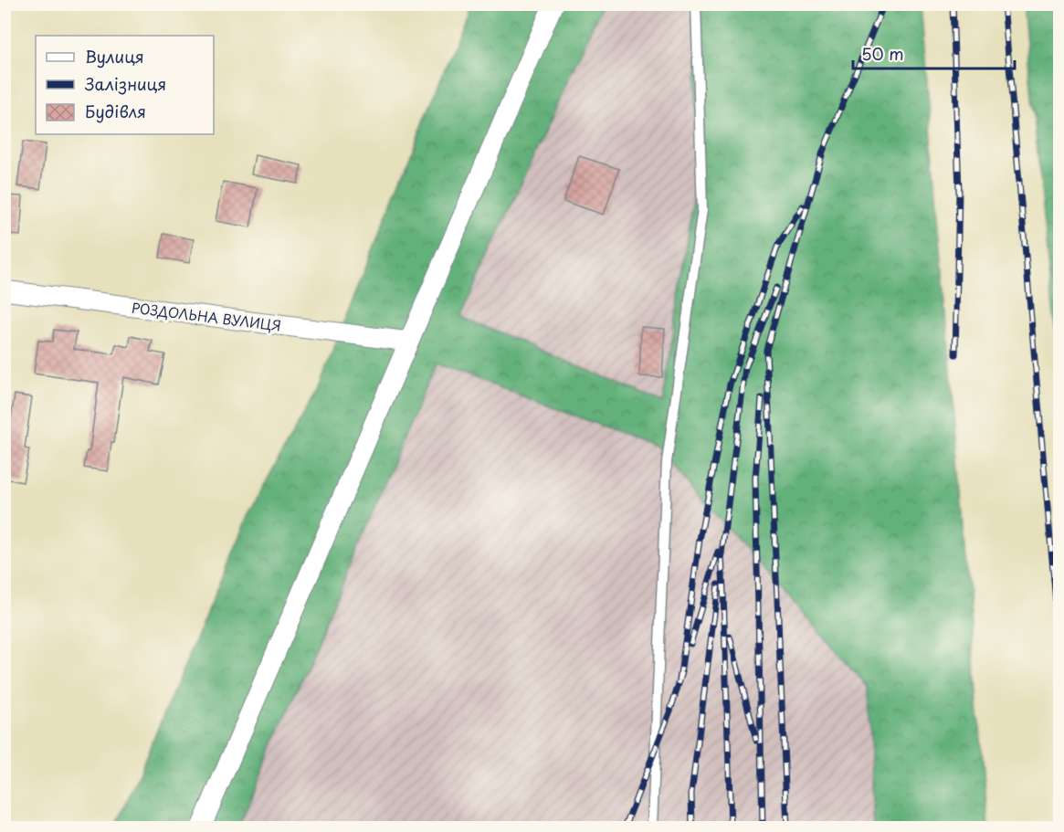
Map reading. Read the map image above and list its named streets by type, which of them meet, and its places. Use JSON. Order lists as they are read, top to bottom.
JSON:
{
  "streets": {
    "street": ["РОЗДОЛЬНА ВУЛИЦЯ"]
  },
  "legend": ["Вулиця", "Залізниця", "Будівля"],
  "scale_bar": "50 m"
}
